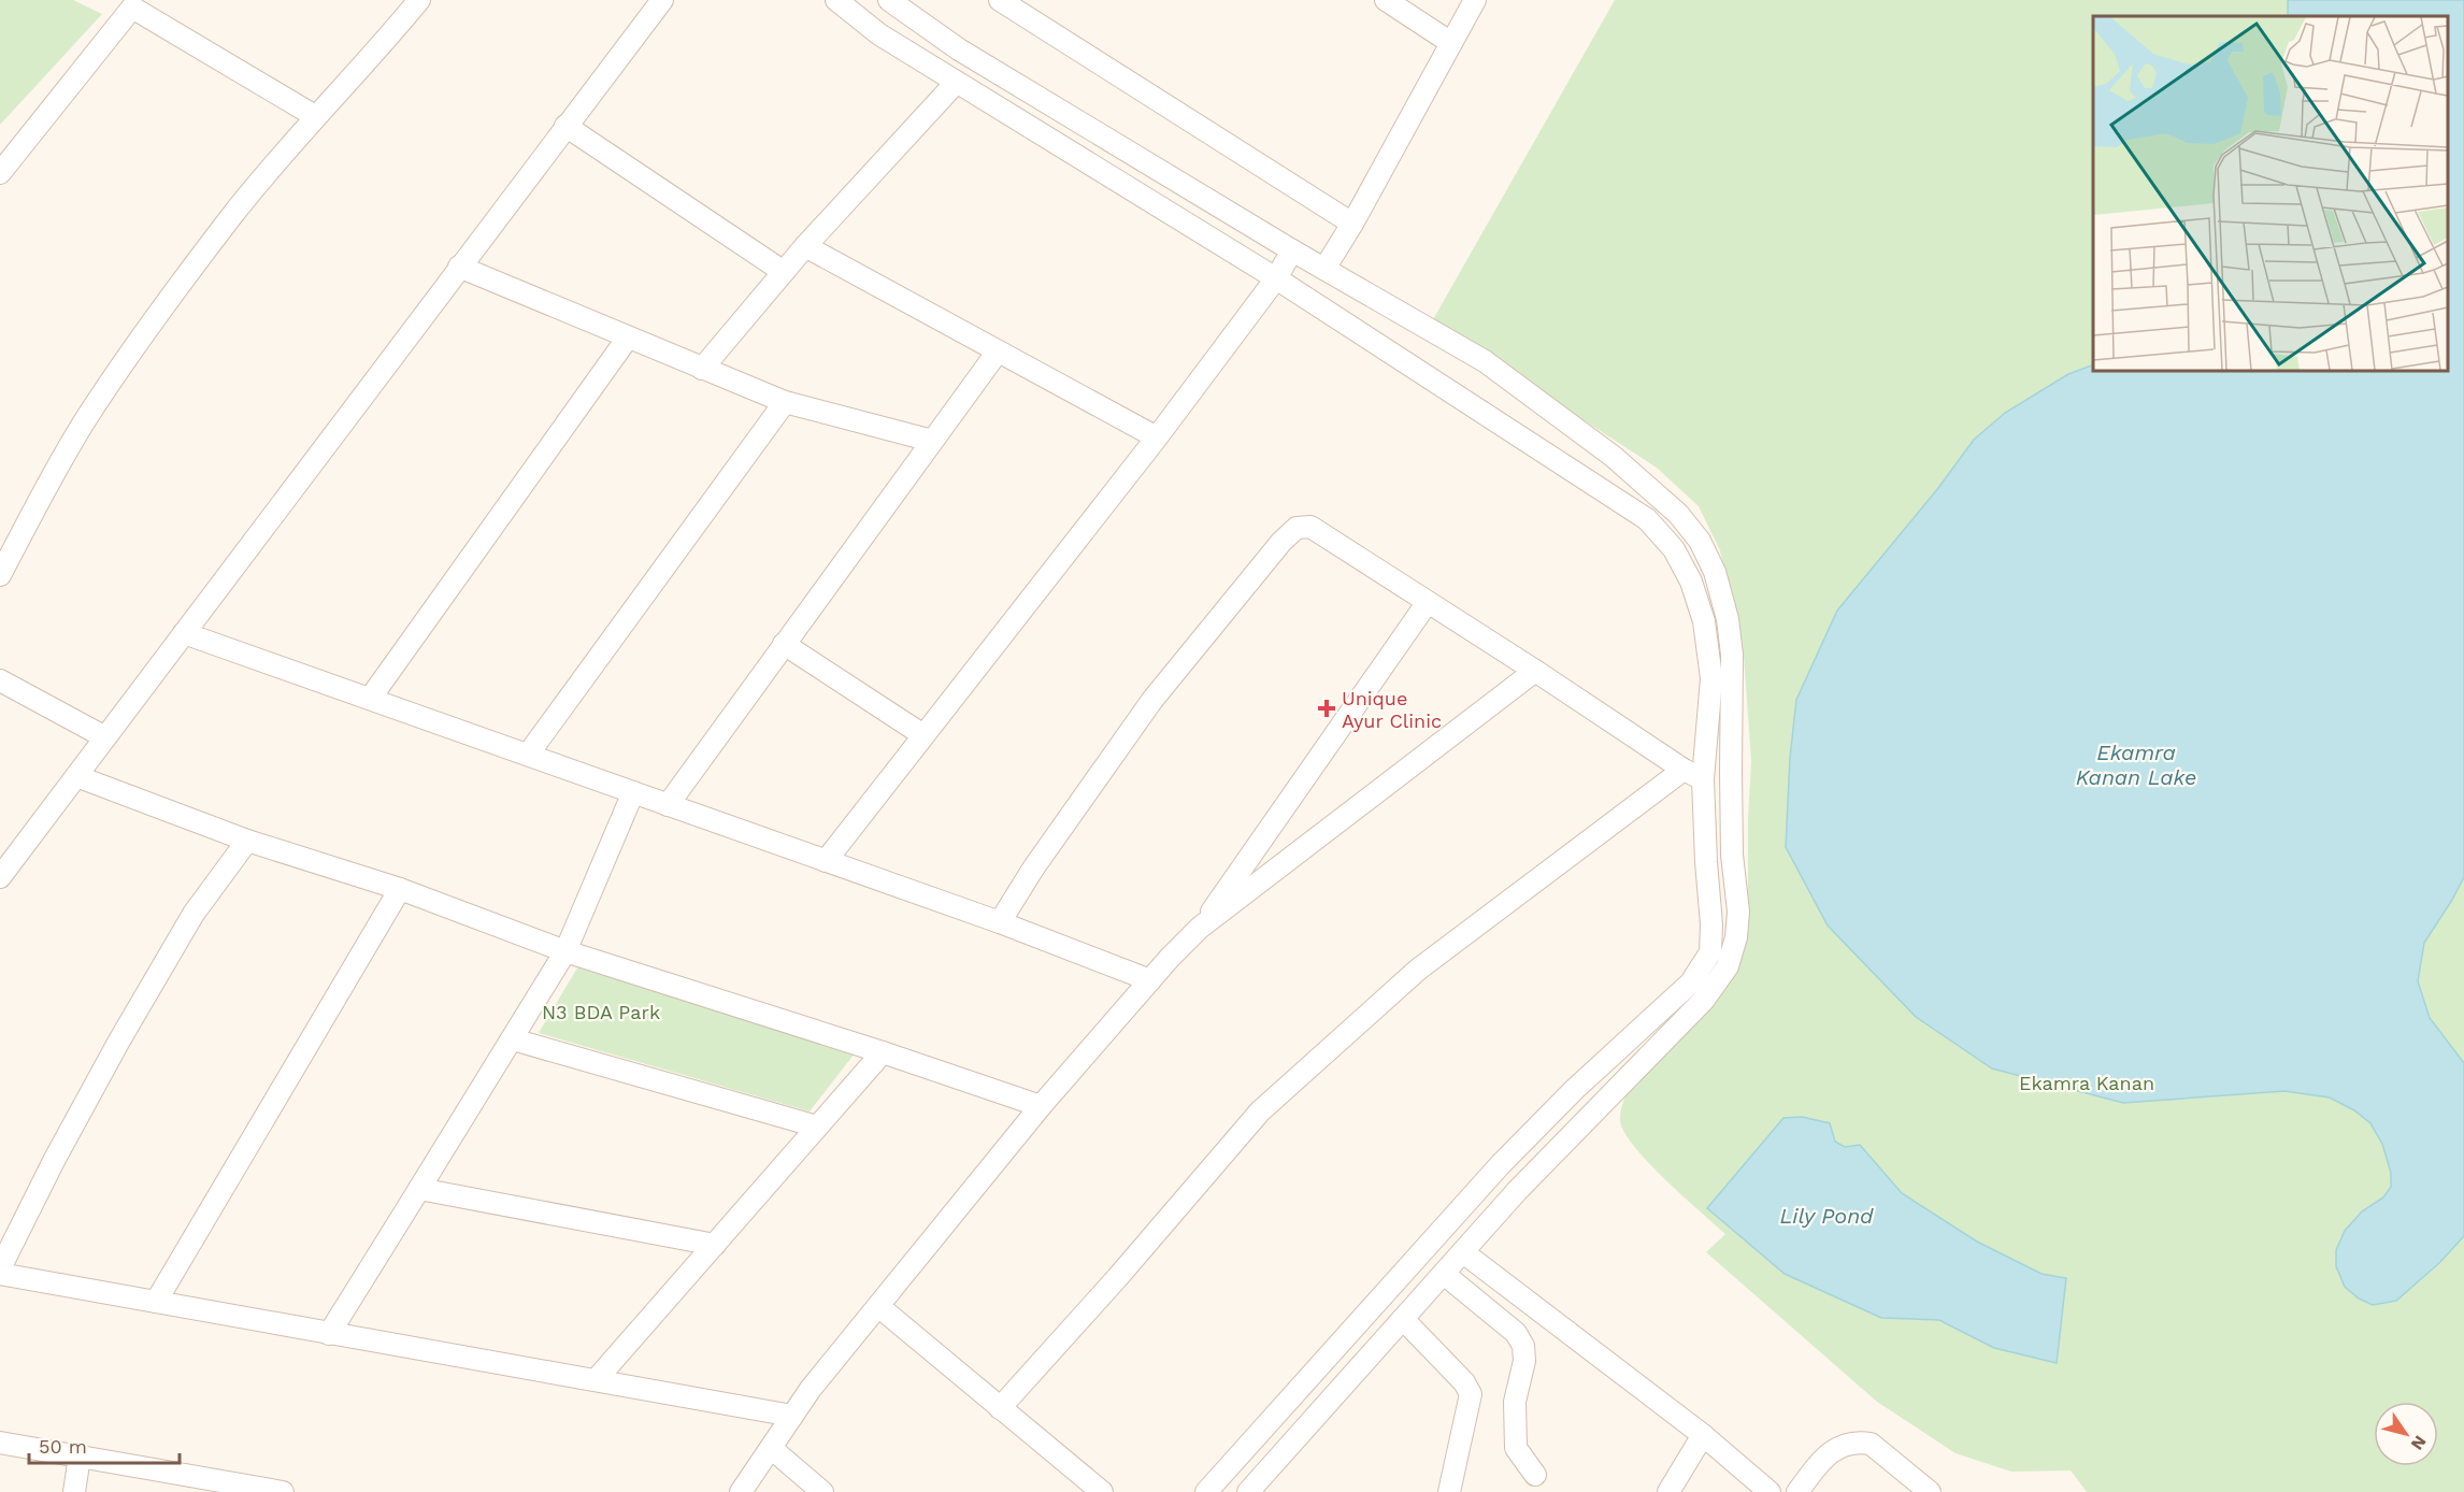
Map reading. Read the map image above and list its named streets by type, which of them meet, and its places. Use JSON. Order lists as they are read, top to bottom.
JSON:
{
  "water": ["Ekamra Kanan Lake", "Lily Pond"],
  "parks": ["N3 BDA Park", "Ekamra Kanan"],
  "places": {
    "health": ["Unique Ayur Clinic"]
  },
  "scale_bar": "50 m",
  "north": "bottom right"
}
